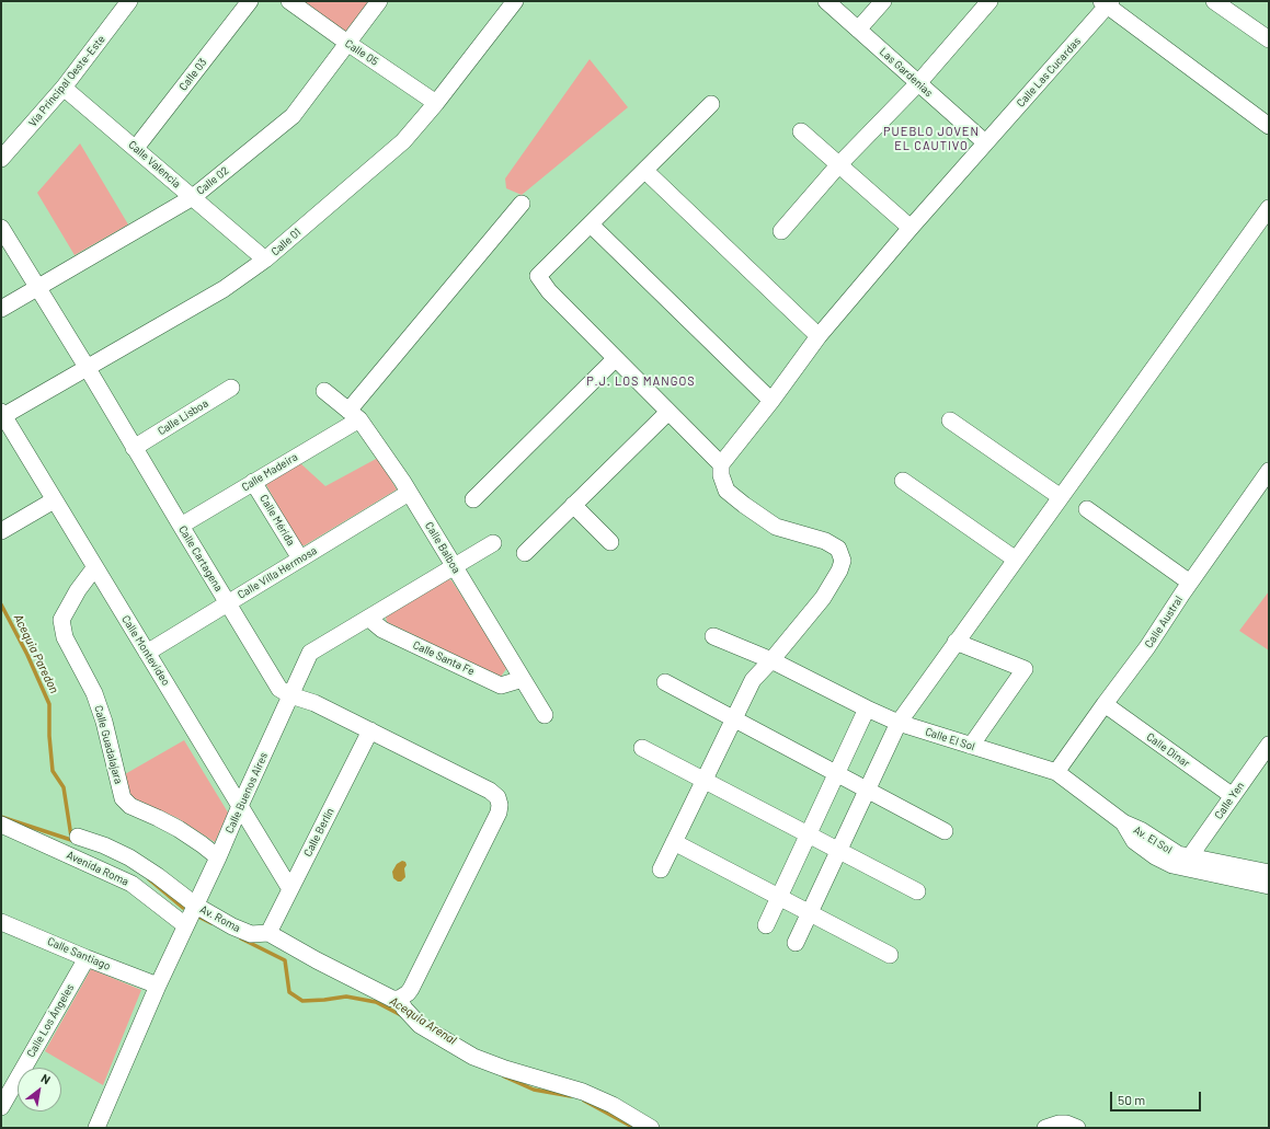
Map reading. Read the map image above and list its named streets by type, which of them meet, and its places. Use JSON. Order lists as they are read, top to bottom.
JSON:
{
  "streets": {
    "street": [
      "Calle 05",
      "Las Gardenias",
      "Calle Las Cucardas",
      "Calle 03",
      "Vía Principal Oeste-Este",
      "Calle Valencia",
      "Calle 02",
      "Calle 01",
      "Calle Lisboa",
      "Calle Madeira",
      "Calle Mérida",
      "Calle Balboa",
      "Calle Cartagena",
      "Calle Villa Hermosa",
      "Calle Austral",
      "Calle Montevideo",
      "Calle Santa Fe",
      "Calle El Sol",
      "Calle Guadalajara",
      "Calle Dinar",
      "Calle Buenos Aires",
      "Calle Yen",
      "Calle Berlín",
      "Av. El Sol",
      "Avenida Roma",
      "Av. Roma",
      "Calle Santiago",
      "Calle Los Ángeles"
    ]
  },
  "crossings": [
    ["Calle 05", "Calle 02"],
    ["Calle 05", "Calle 01"],
    ["Las Gardenias", "Calle Las Cucardas"],
    ["Calle 03", "Calle Valencia"],
    ["Vía Principal Oeste-Este", "Calle Valencia"],
    ["Calle Valencia", "Calle 02"],
    ["Calle Valencia", "Calle 01"],
    ["Calle 02", "Calle Cartagena"],
    ["Calle 01", "Calle Cartagena"],
    ["Calle 01", "Calle Montevideo"],
    ["Calle Lisboa", "Calle Cartagena"],
    ["Calle Madeira", "Calle Mérida"],
    ["Calle Madeira", "Calle Balboa"],
    ["Calle Madeira", "Calle Cartagena"],
    ["Calle Mérida", "Calle Villa Hermosa"],
    ["Calle Balboa", "Calle Villa Hermosa"],
    ["Calle Balboa", "Calle Santa Fe"],
    ["Calle Balboa", "Calle Buenos Aires"],
    ["Calle Cartagena", "Calle Villa Hermosa"],
    ["Calle Cartagena", "Calle Buenos Aires"],
    ["Calle Cartagena", "Calle Berlín"],
    ["Calle Cartagena", "Av. Roma"],
    ["Calle Villa Hermosa", "Calle Montevideo"],
    ["Calle Austral", "Calle El Sol"],
    ["Calle Austral", "Calle Dinar"],
    ["Calle Montevideo", "Calle Guadalajara"],
    ["Calle Montevideo", "Calle Buenos Aires"],
    ["Calle Montevideo", "Calle Berlín"],
    ["Calle Santa Fe", "Calle Buenos Aires"],
    ["Calle El Sol", "Av. El Sol"],
    ["Calle Guadalajara", "Calle Buenos Aires"],
    ["Calle Dinar", "Calle Yen"],
    ["Calle Buenos Aires", "Avenida Roma"],
    ["Calle Buenos Aires", "Av. Roma"],
    ["Calle Buenos Aires", "Calle Santiago"],
    ["Calle Yen", "Av. El Sol"],
    ["Calle Berlín", "Av. Roma"],
    ["Calle Santiago", "Calle Los Ángeles"]
  ],
  "districts": ["PUEBLO JOVEN EL CAUTIVO", "P.J. LOS MANGOS"],
  "water": ["Acequia Paredon", "Acequia Arenal"],
  "scale_bar": "50 m",
  "north": "top right"
}
